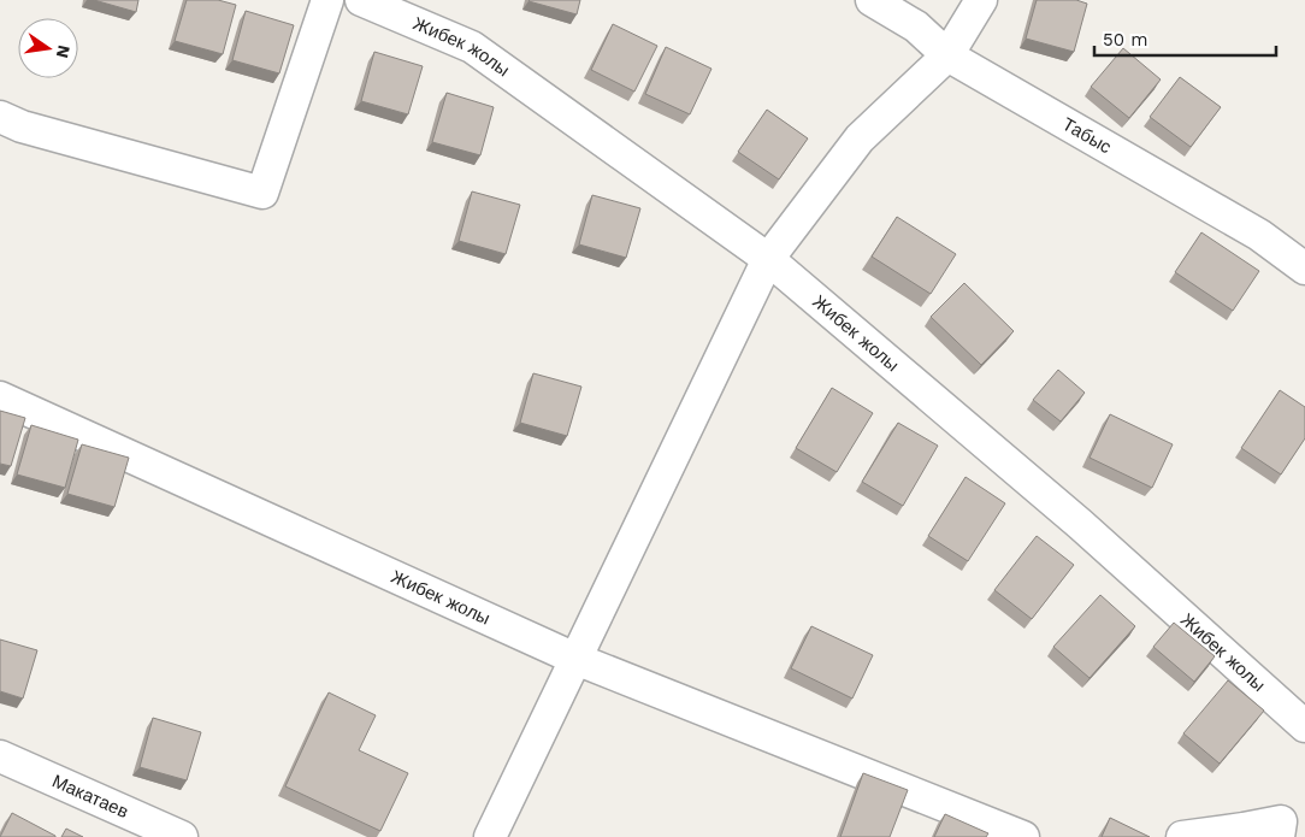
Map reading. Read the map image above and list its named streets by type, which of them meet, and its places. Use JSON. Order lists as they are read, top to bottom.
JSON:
{
  "streets": {
    "street": ["Жибек жолы", "Табыс", "Макатаев"]
  },
  "scale_bar": "50 m",
  "north": "right"
}
